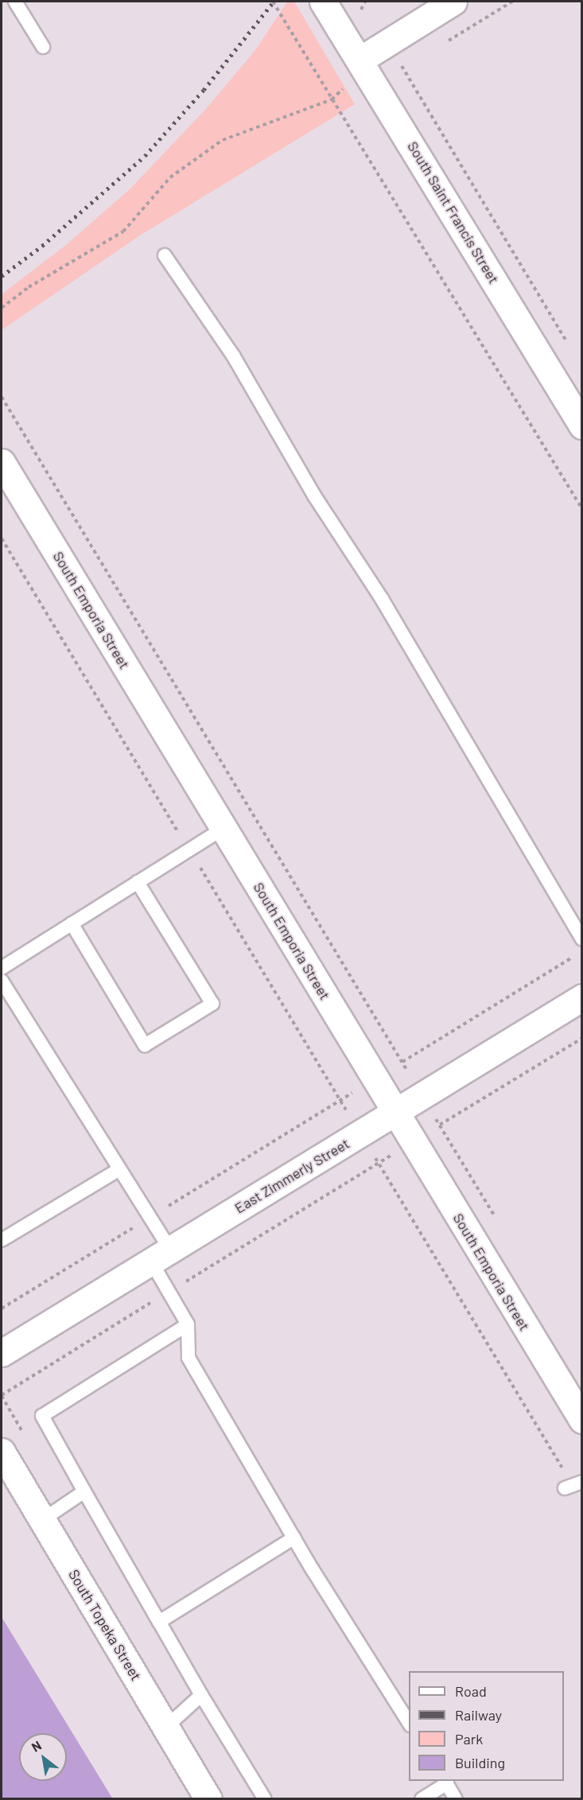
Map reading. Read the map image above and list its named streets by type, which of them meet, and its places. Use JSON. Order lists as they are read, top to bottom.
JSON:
{
  "streets": {
    "street": [
      "South Saint Francis Street",
      "South Emporia Street",
      "East Zimmerly Street",
      "South Topeka Street"
    ]
  },
  "crossings": [
    ["South Emporia Street", "East Zimmerly Street"]
  ],
  "legend": [
    "Road",
    "Railway",
    "Park",
    "Building"
  ],
  "north": "top left"
}
